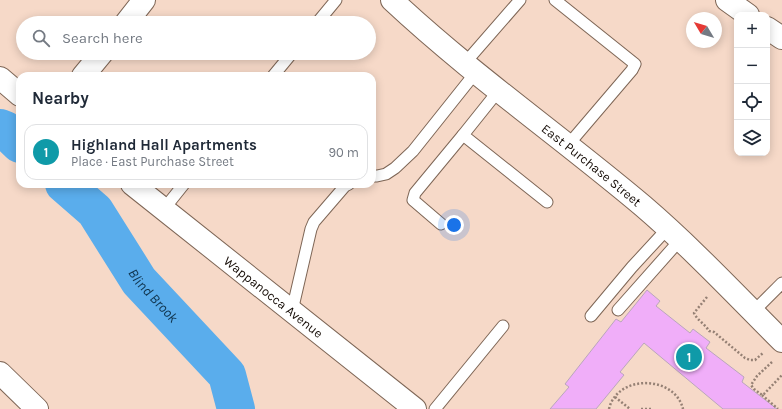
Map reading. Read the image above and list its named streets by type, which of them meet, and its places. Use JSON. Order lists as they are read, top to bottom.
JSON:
{
  "streets": {
    "street": ["East Purchase Street", "Wappanocca Avenue"]
  },
  "water": ["Blind Brook"],
  "north": "top left",
  "page": {
    "map_buttons": ["+", "−"],
    "search": "Search here",
    "heading": "Nearby",
    "list": [
      {
        "mark": "1",
        "name": "Highland Hall Apartments",
        "note": "Place · East Purchase Street",
        "value": "90 m"
      }
    ],
    "pins": "1"
  }
}
